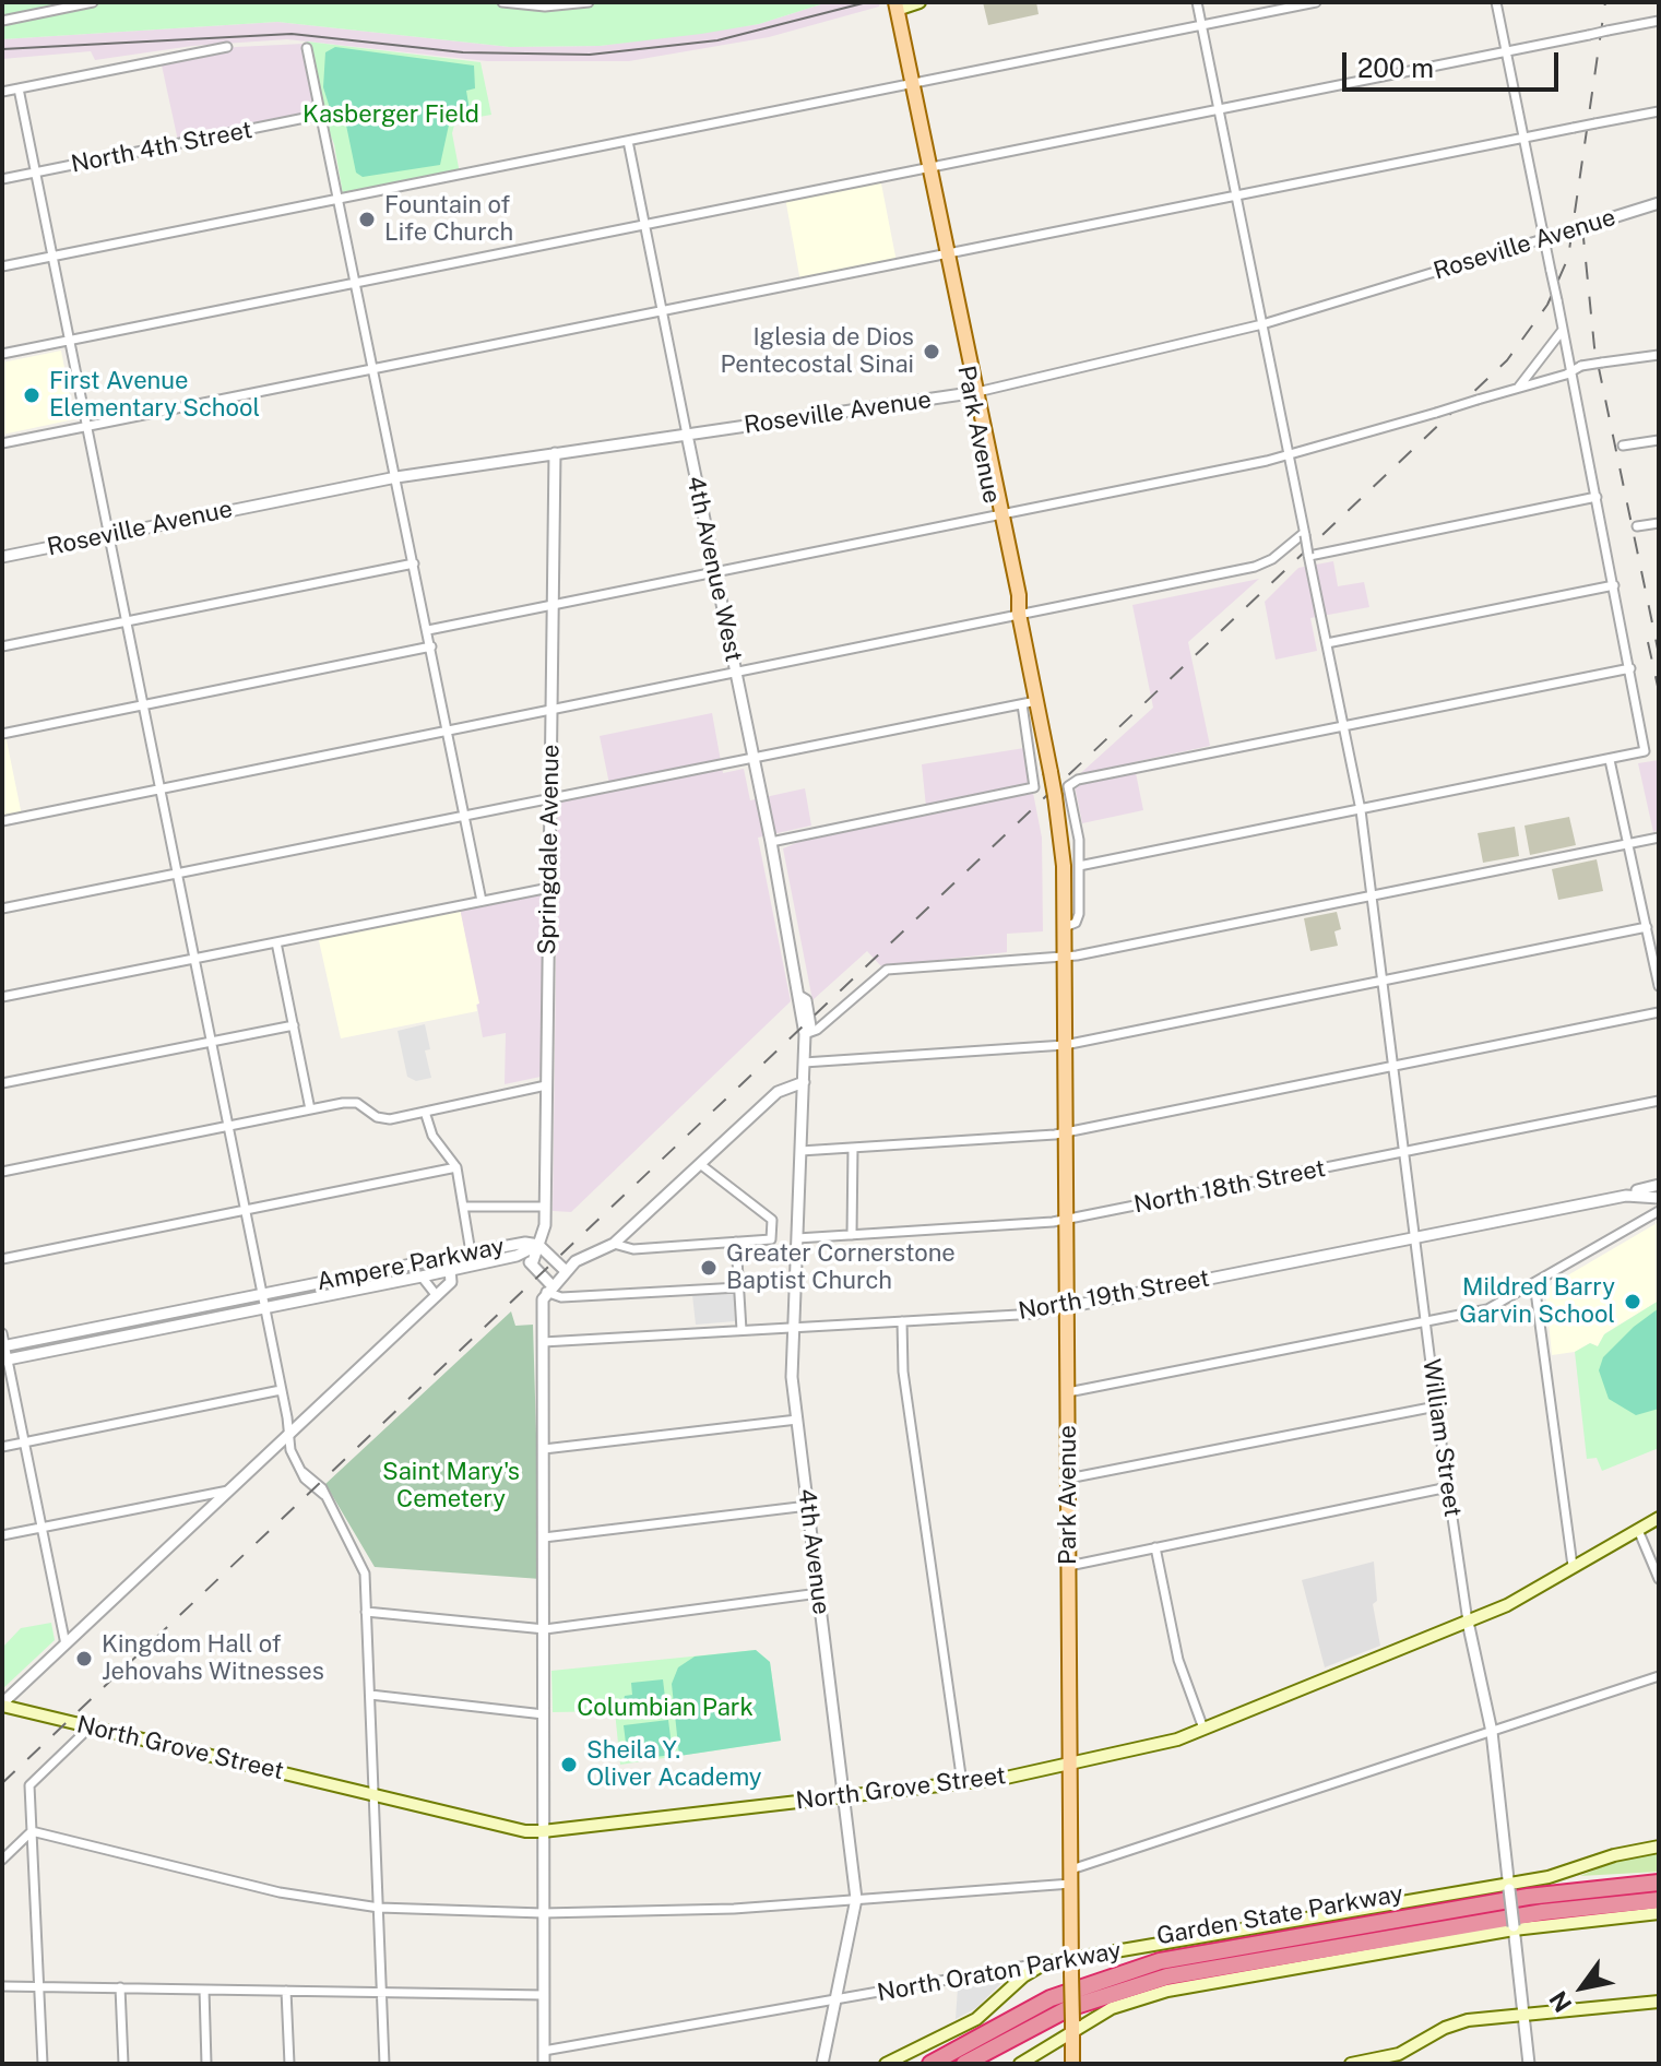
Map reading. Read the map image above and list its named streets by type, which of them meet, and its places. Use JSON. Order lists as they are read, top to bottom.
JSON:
{
  "streets": {
    "highway": ["Garden State Parkway"],
    "main road": ["Park Avenue", "North Grove Street", "North Oraton Parkway"],
    "street": [
      "North 4th Street",
      "Roseville Avenue",
      "4th Avenue West",
      "Springdale Avenue",
      "North 18th Street",
      "Ampere Parkway",
      "North 19th Street",
      "William Street",
      "4th Avenue"
    ]
  },
  "crossings": [
    ["Roseville Avenue", "Park Avenue"],
    ["Roseville Avenue", "4th Avenue West"],
    ["Roseville Avenue", "Springdale Avenue"],
    ["Roseville Avenue", "William Street"],
    ["Park Avenue", "North 18th Street"],
    ["Park Avenue", "North 19th Street"],
    ["Park Avenue", "William Street"],
    ["Park Avenue", "North Grove Street"],
    ["Park Avenue", "North Oraton Parkway"],
    ["4th Avenue West", "4th Avenue"],
    ["Springdale Avenue", "Ampere Parkway"],
    ["North 18th Street", "William Street"],
    ["North 18th Street", "4th Avenue"],
    ["North 19th Street", "William Street"],
    ["North 19th Street", "4th Avenue"],
    ["William Street", "North Grove Street"],
    ["William Street", "North Oraton Parkway"],
    ["4th Avenue", "North Grove Street"],
    ["4th Avenue", "North Oraton Parkway"]
  ],
  "parks": ["Kasberger Field", "Saint Mary's Cemetery", "Columbian Park"],
  "places": [
    "Fountain of Life Church",
    "Iglesia de Dios Pentecostal Sinai",
    "First Avenue Elementary School",
    "Greater Cornerstone Baptist Church",
    "Mildred Barry Garvin School",
    "Kingdom Hall of Jehovahs Witnesses",
    "Sheila Y. Oliver Academy"
  ],
  "scale_bar": "200 m",
  "north": "bottom left"
}
